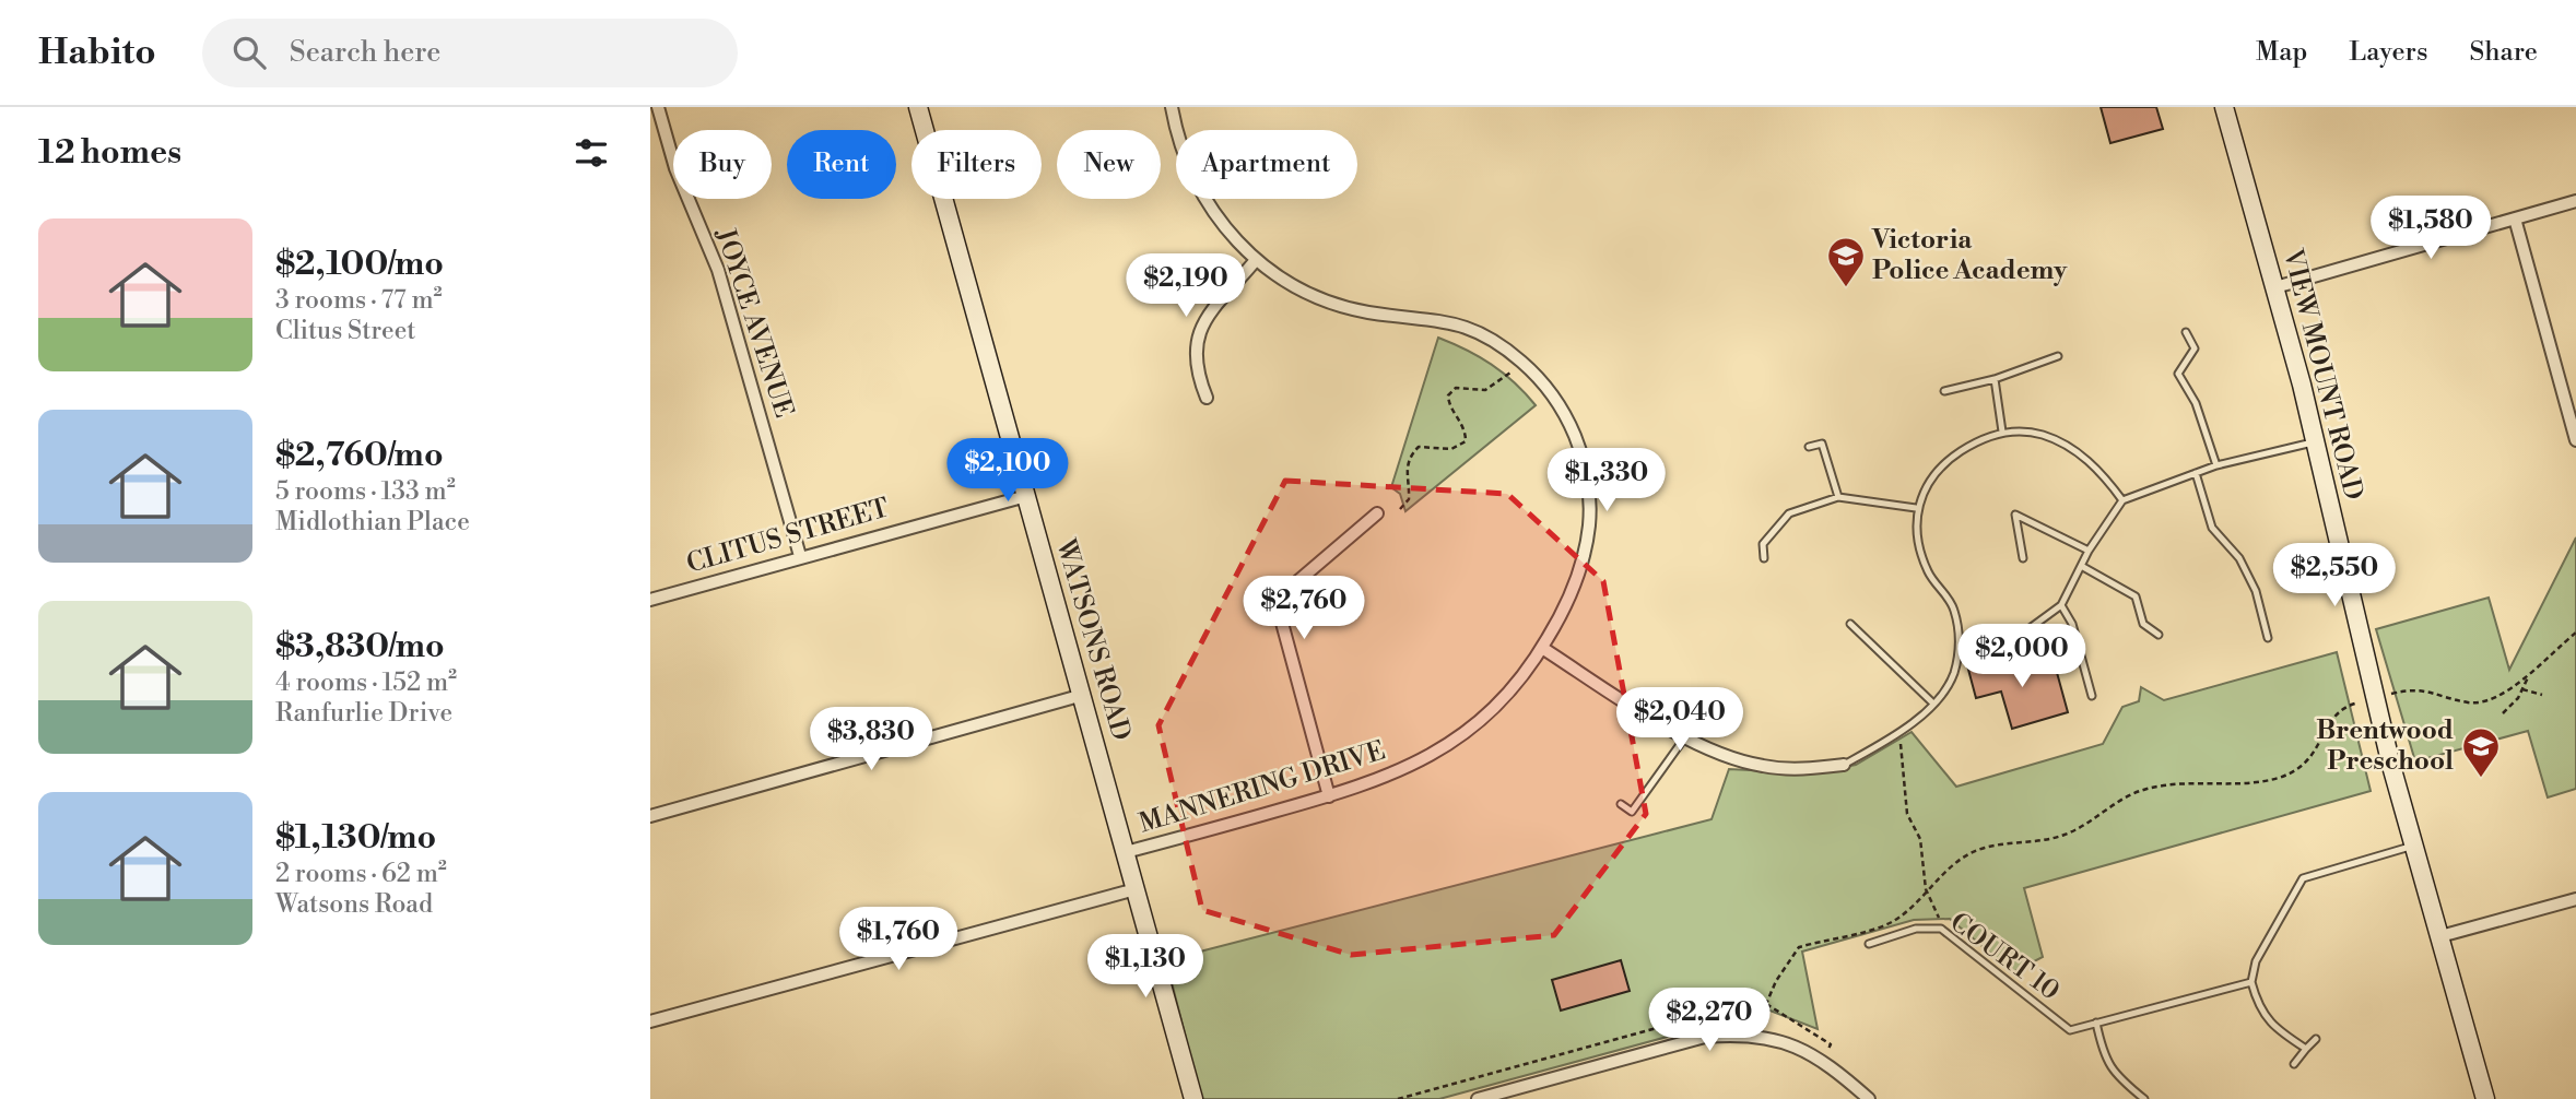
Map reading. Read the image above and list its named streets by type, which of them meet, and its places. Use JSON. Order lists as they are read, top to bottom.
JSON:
{
  "streets": {
    "street": [
      "JOYCE AVENUE",
      "VIEW MOUNT ROAD",
      "CLITUS STREET",
      "WATSONS ROAD",
      "MANNERING DRIVE"
    ],
    "lane": ["COURT 10"]
  },
  "crossings": [
    ["JOYCE AVENUE", "CLITUS STREET"],
    ["CLITUS STREET", "WATSONS ROAD"],
    ["WATSONS ROAD", "MANNERING DRIVE"]
  ],
  "places": {
    "school or university": ["Victoria Police Academy", "Brentwood Preschool"]
  },
  "page": {
    "header": "Habito",
    "search": "Search here",
    "nav": ["Map", "Layers", "Share"],
    "heading": "12 homes",
    "chip": [
      "Buy",
      "Rent",
      "Filters",
      "New",
      "Apartment"
    ],
    "price": [
      "$1,580",
      "$2,190",
      "$2,100",
      "$1,330",
      "$2,550",
      "$2,760",
      "$2,000",
      "$2,040",
      "$3,830",
      "$1,760",
      "$1,130",
      "$2,270"
    ],
    "list": [
      {
        "name": "$2,100/mo",
        "note": "3 rooms · 77 m² · Clitus Street"
      },
      {
        "name": "$2,760/mo",
        "note": "5 rooms · 133 m² · Midlothian Place"
      },
      {
        "name": "$3,830/mo",
        "note": "4 rooms · 152 m² · Ranfurlie Drive"
      },
      {
        "name": "$1,130/mo",
        "note": "2 rooms · 62 m² · Watsons Road"
      }
    ]
  }
}
